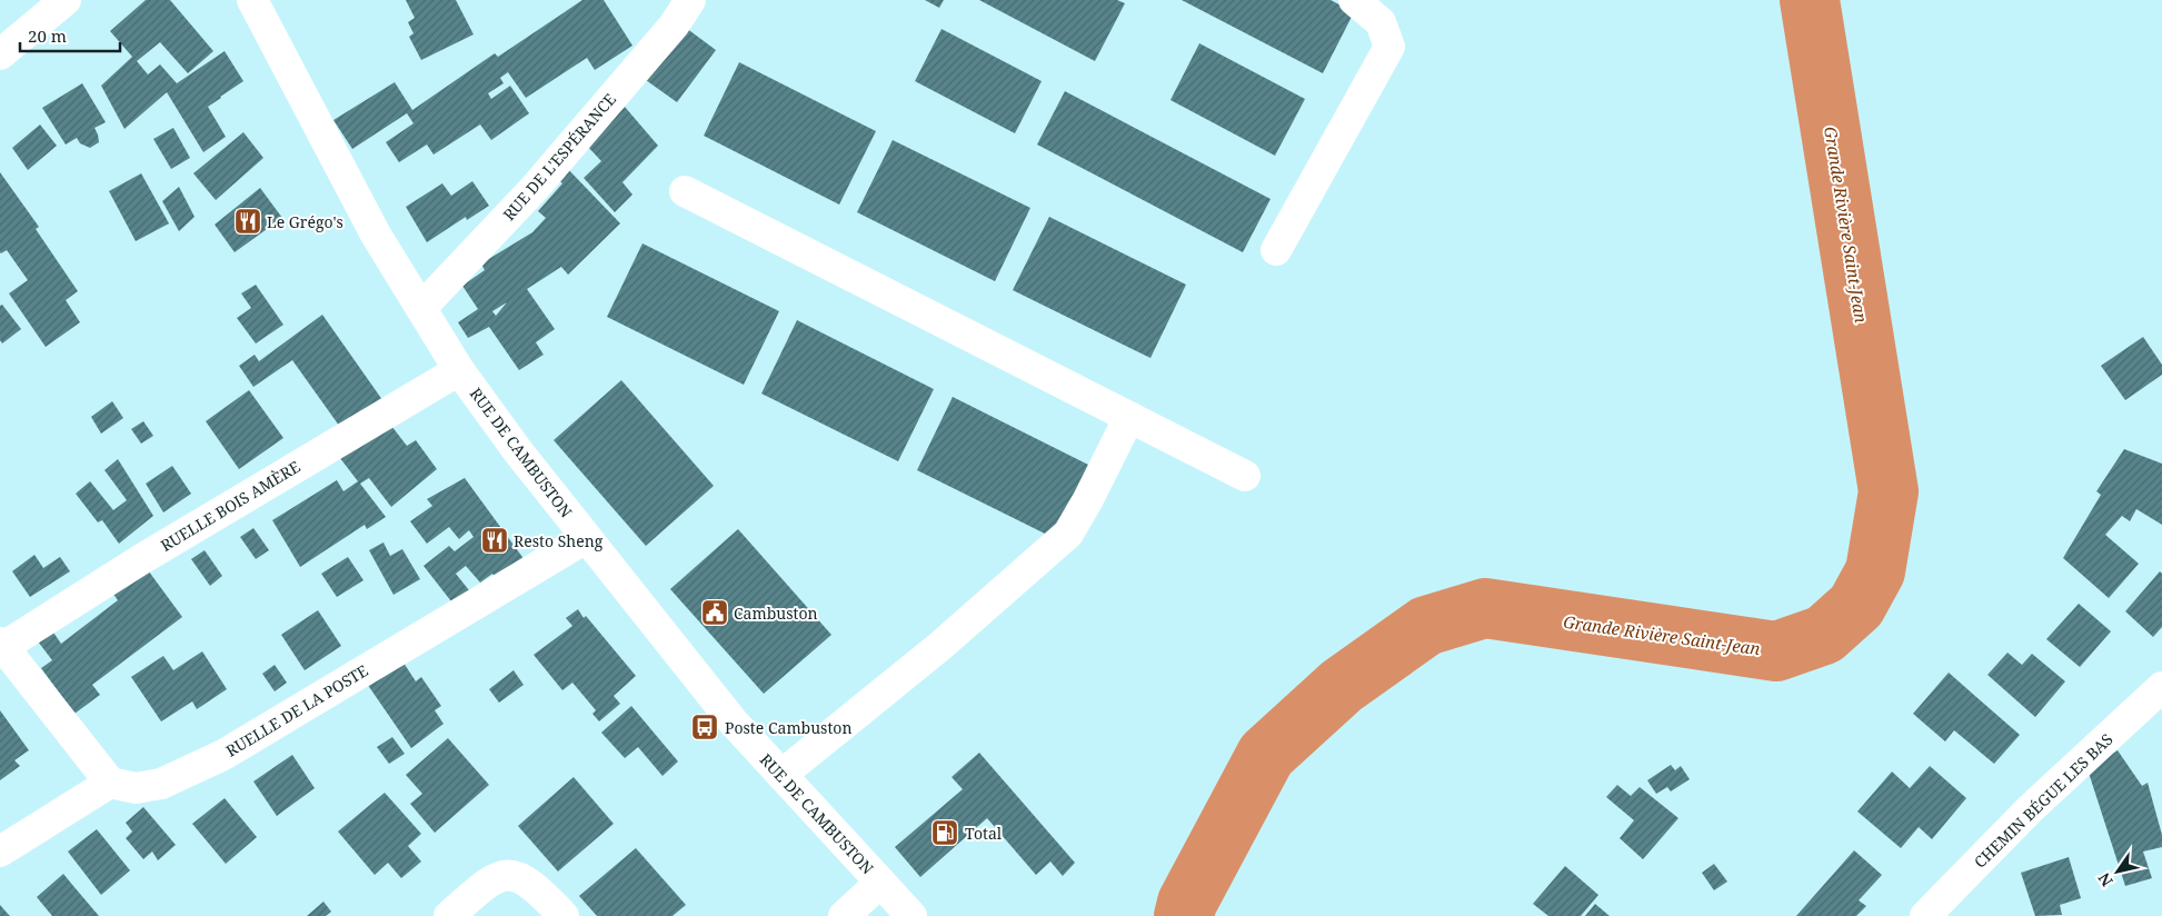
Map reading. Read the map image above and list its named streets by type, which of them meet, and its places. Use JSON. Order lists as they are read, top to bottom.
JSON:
{
  "streets": {
    "street": [
      "RUE DE L'ESPÉRANCE",
      "RUE DE CAMBUSTON",
      "RUELLE BOIS AMÈRE",
      "RUELLE DE LA POSTE",
      "CHEMIN BÉGUE LES BAS"
    ]
  },
  "crossings": [
    ["RUE DE L'ESPÉRANCE", "RUE DE CAMBUSTON"],
    ["RUE DE CAMBUSTON", "RUELLE BOIS AMÈRE"],
    ["RUE DE CAMBUSTON", "RUELLE DE LA POSTE"]
  ],
  "water": ["Grande Rivière Saint-Jean"],
  "places": {
    "restaurant": ["Le Grégo's", "Resto Sheng"],
    "public building": ["Cambuston"],
    "bus stop": ["Poste Cambuston"],
    "fuel station": ["Total"]
  },
  "scale_bar": "20 m",
  "north": "bottom left"
}
